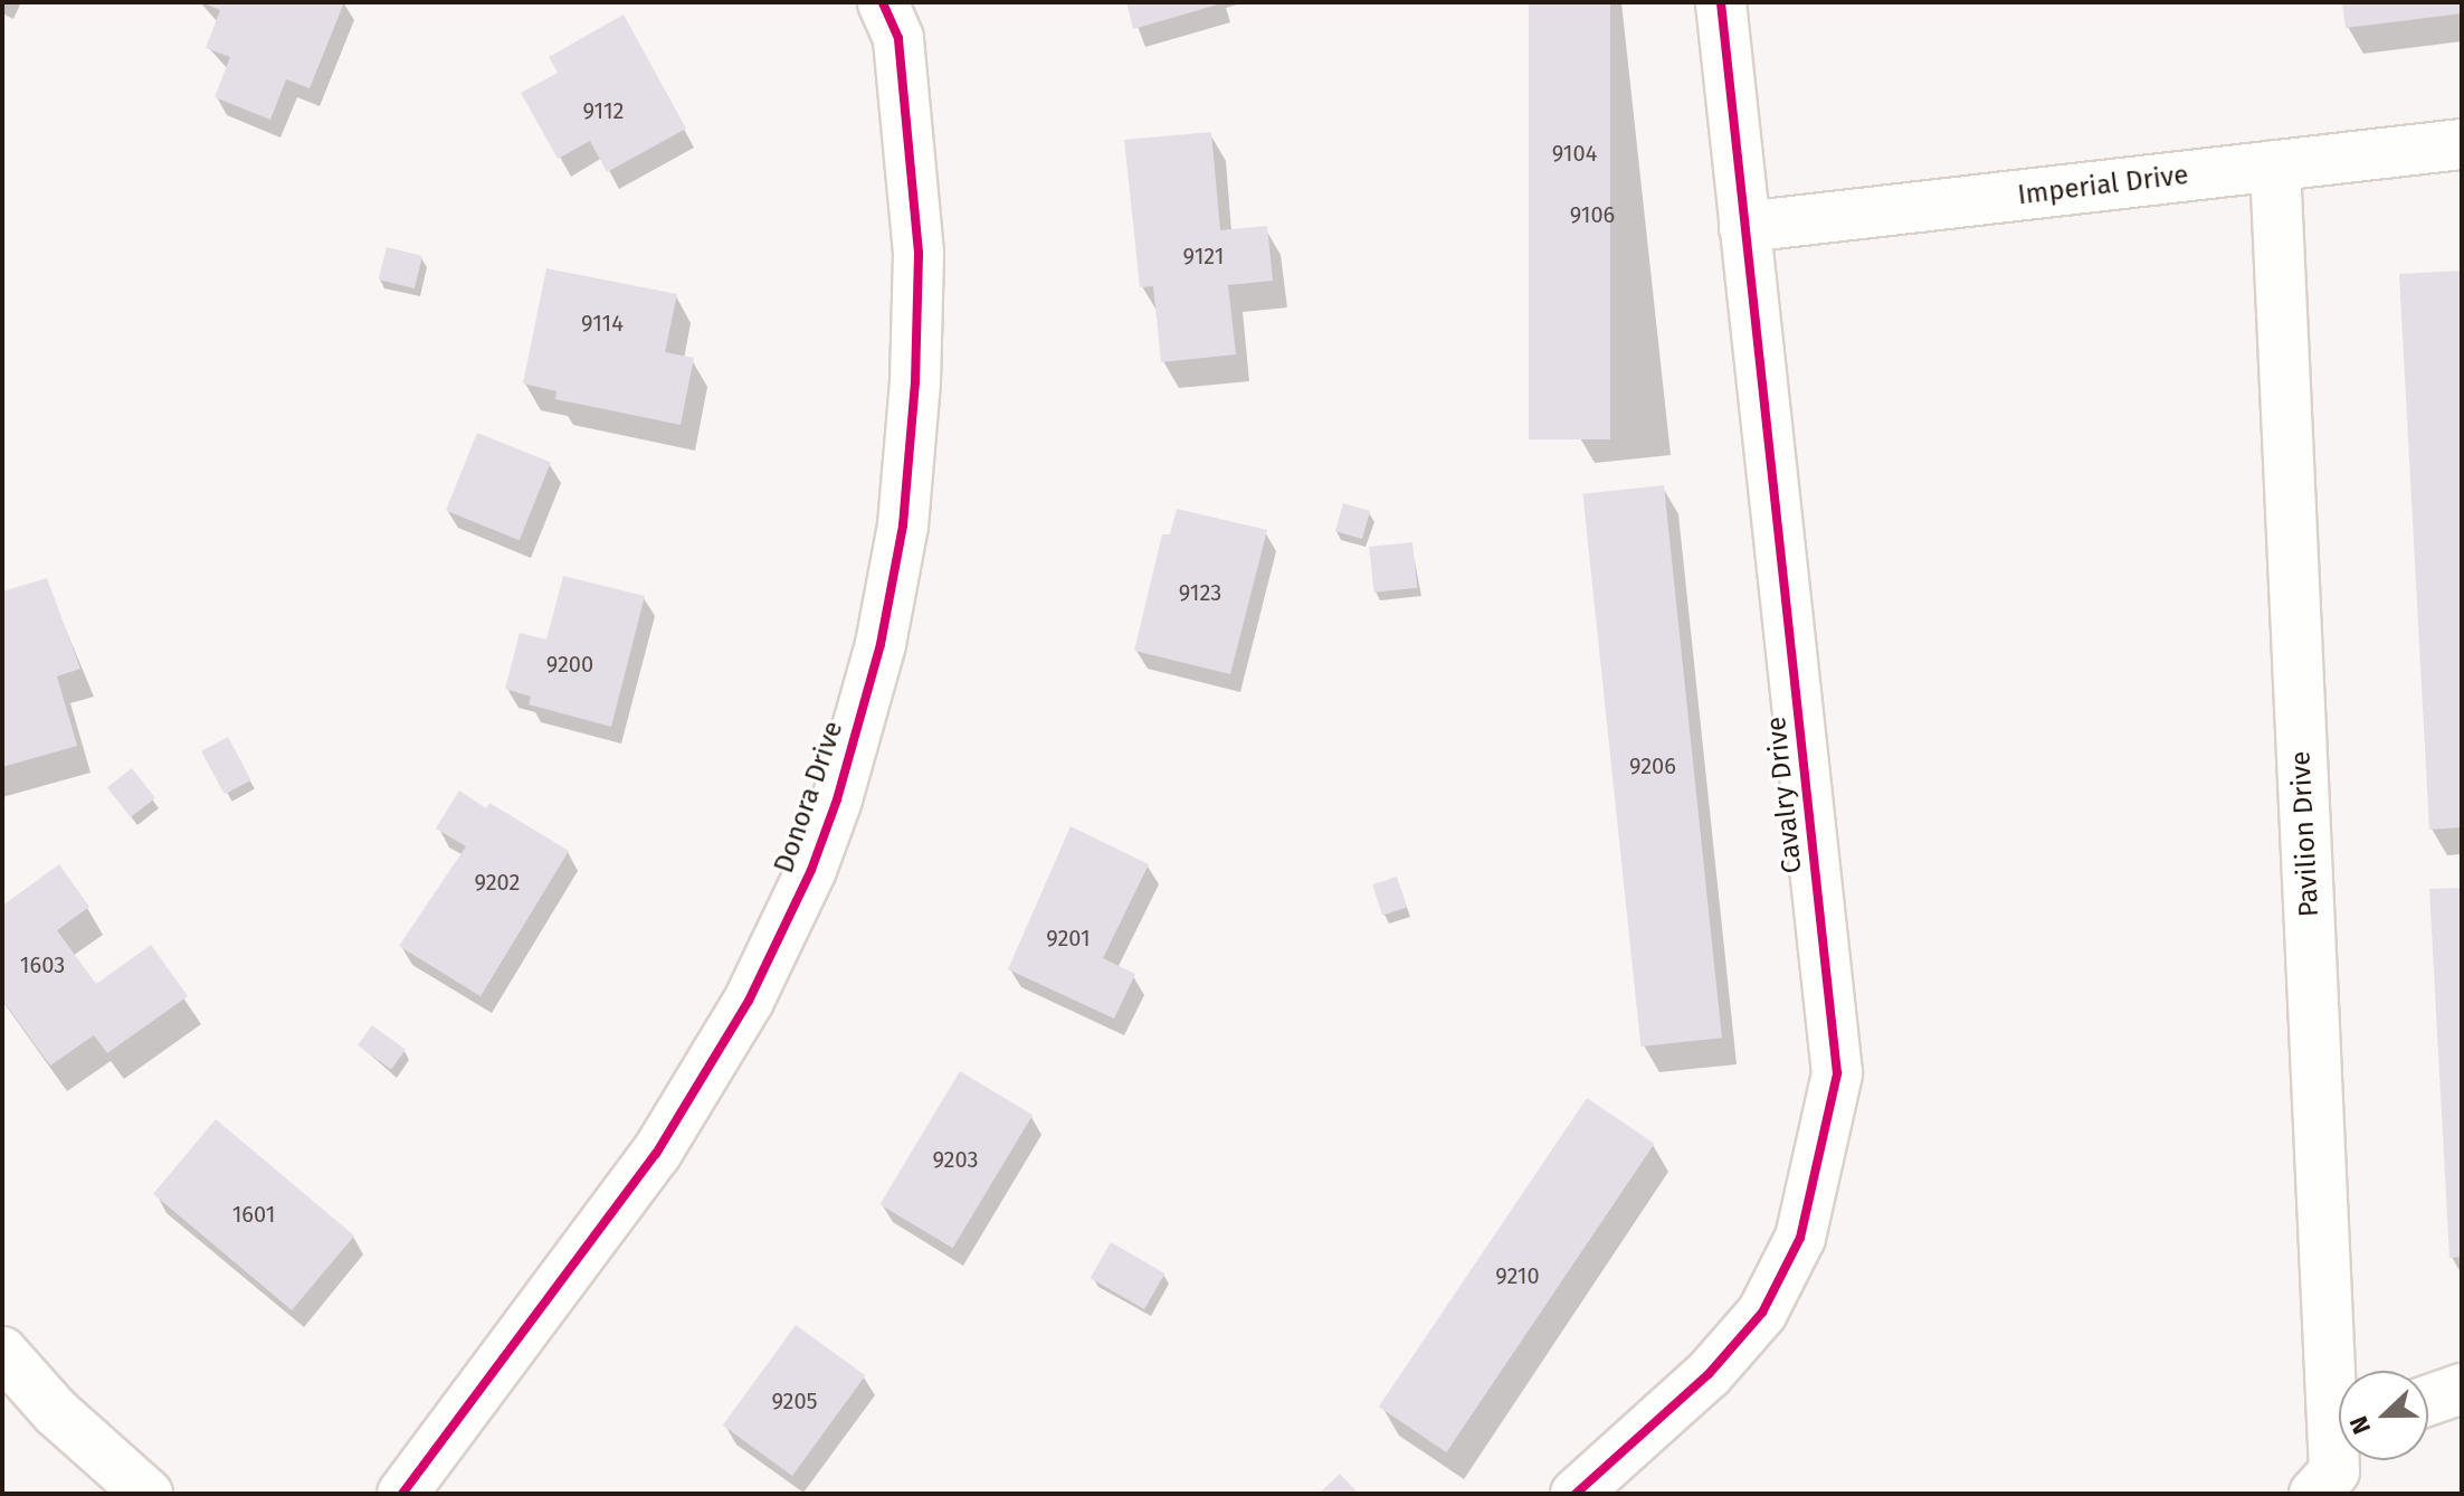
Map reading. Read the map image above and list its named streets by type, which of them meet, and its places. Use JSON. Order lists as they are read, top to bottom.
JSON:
{
  "streets": {
    "street": [
      "Imperial Drive",
      "Cavalry Drive",
      "Donora Drive",
      "Pavilion Drive"
    ]
  },
  "crossings": [
    ["Imperial Drive", "Cavalry Drive"],
    ["Imperial Drive", "Pavilion Drive"]
  ],
  "house_numbers": [
    "9112",
    "9104",
    "9106",
    "9121",
    "9114",
    "9123",
    "9200",
    "9206",
    "9202",
    "9201",
    "1603",
    "9203",
    "1601",
    "9210",
    "9205"
  ],
  "north": "left"
}
